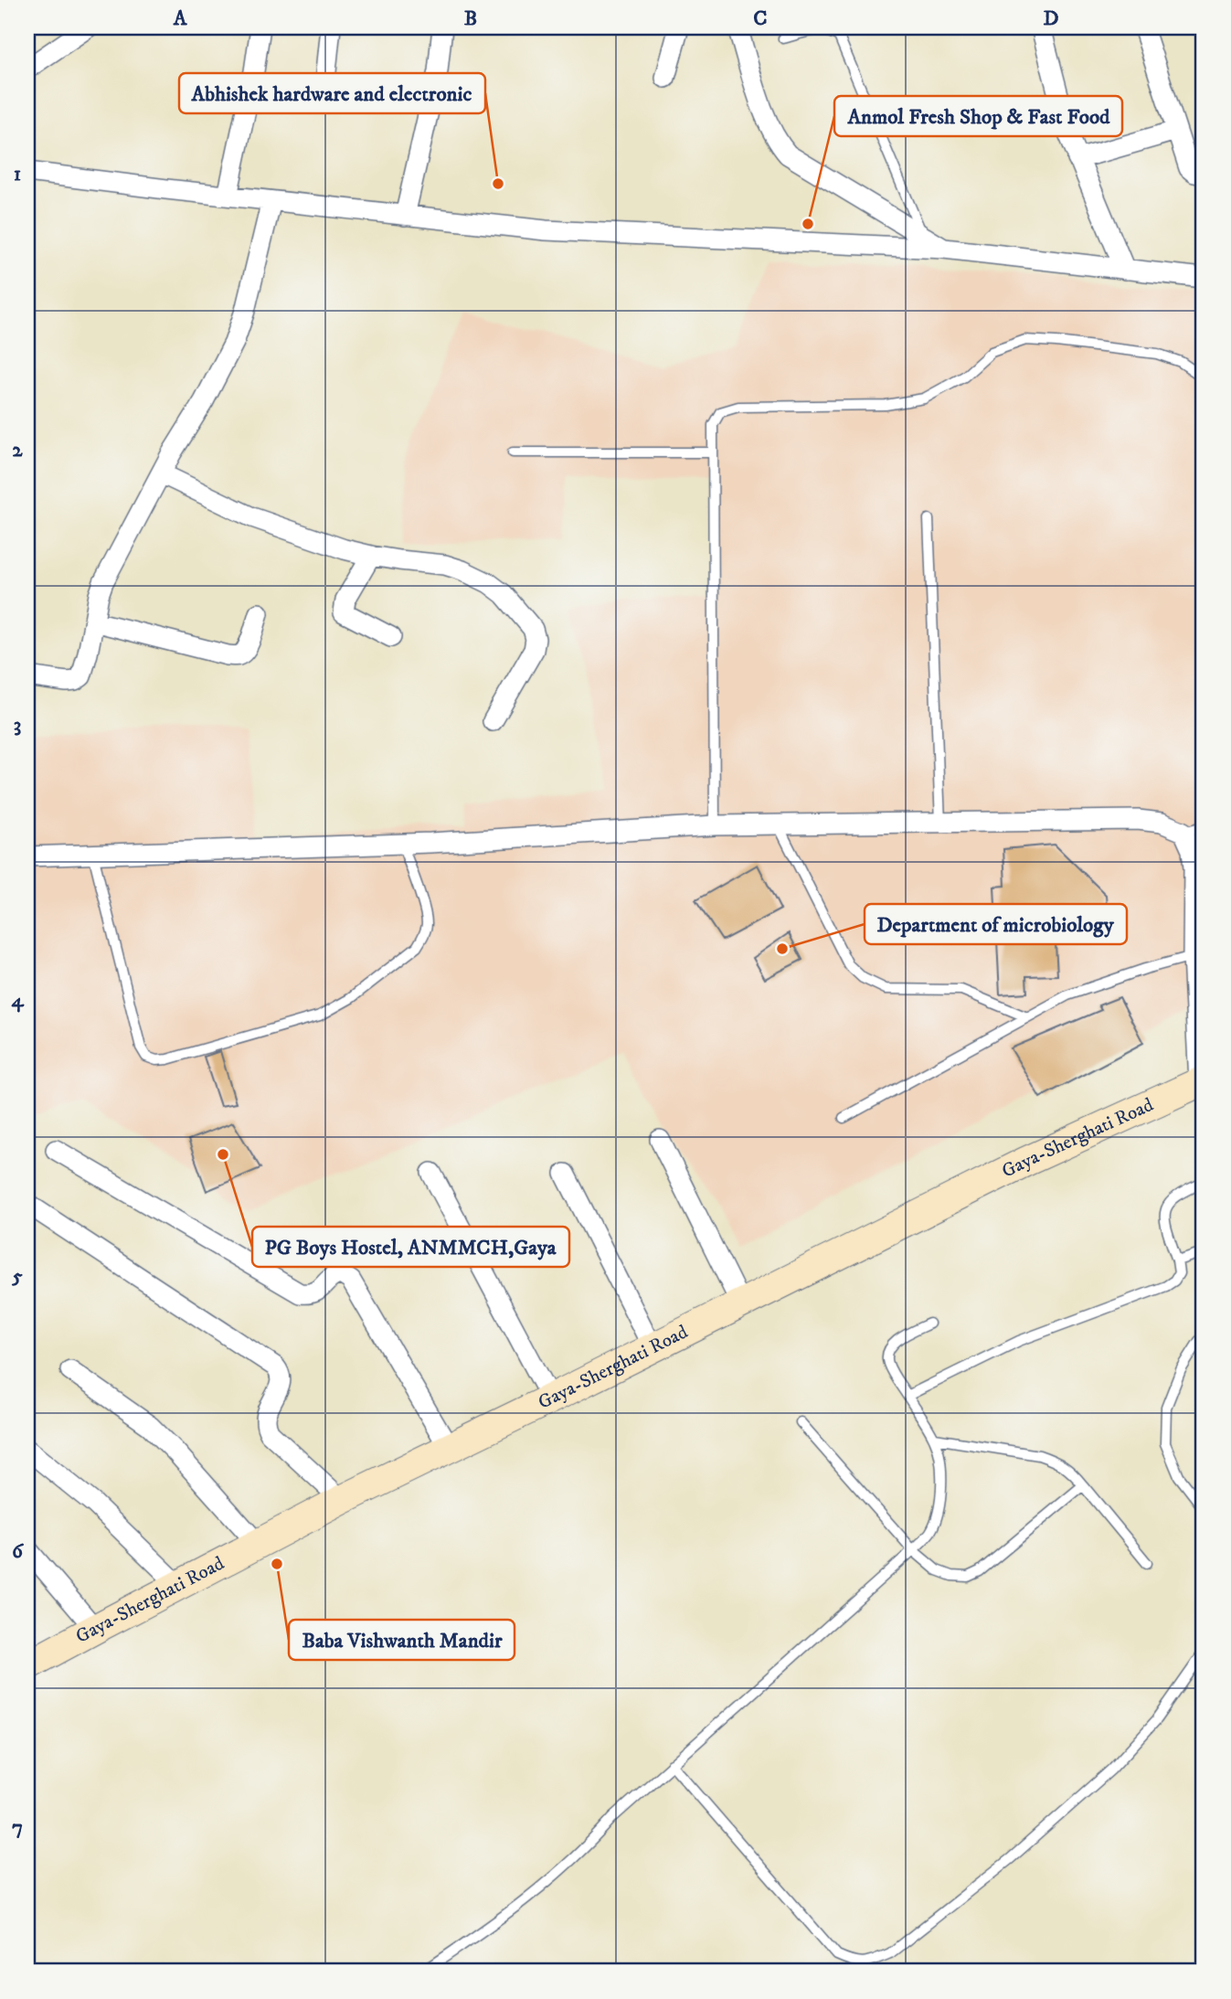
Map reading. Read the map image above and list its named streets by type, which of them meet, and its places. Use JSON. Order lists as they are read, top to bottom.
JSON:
{
  "streets": {
    "main road": ["Gaya-Sherghati Road"]
  },
  "places": [
    "Abhishek hardware and electronic",
    "Anmol Fresh Shop & Fast Food",
    "Department of microbiology",
    "PG Boys Hostel, ANMMCH,Gaya",
    "Baba Vishwanth Mandir"
  ],
  "grid": {
    "columns": [
      "A",
      "B",
      "C",
      "D"
    ],
    "rows": [
      "1",
      "2",
      "3",
      "4",
      "5",
      "6",
      "7"
    ]
  }
}
